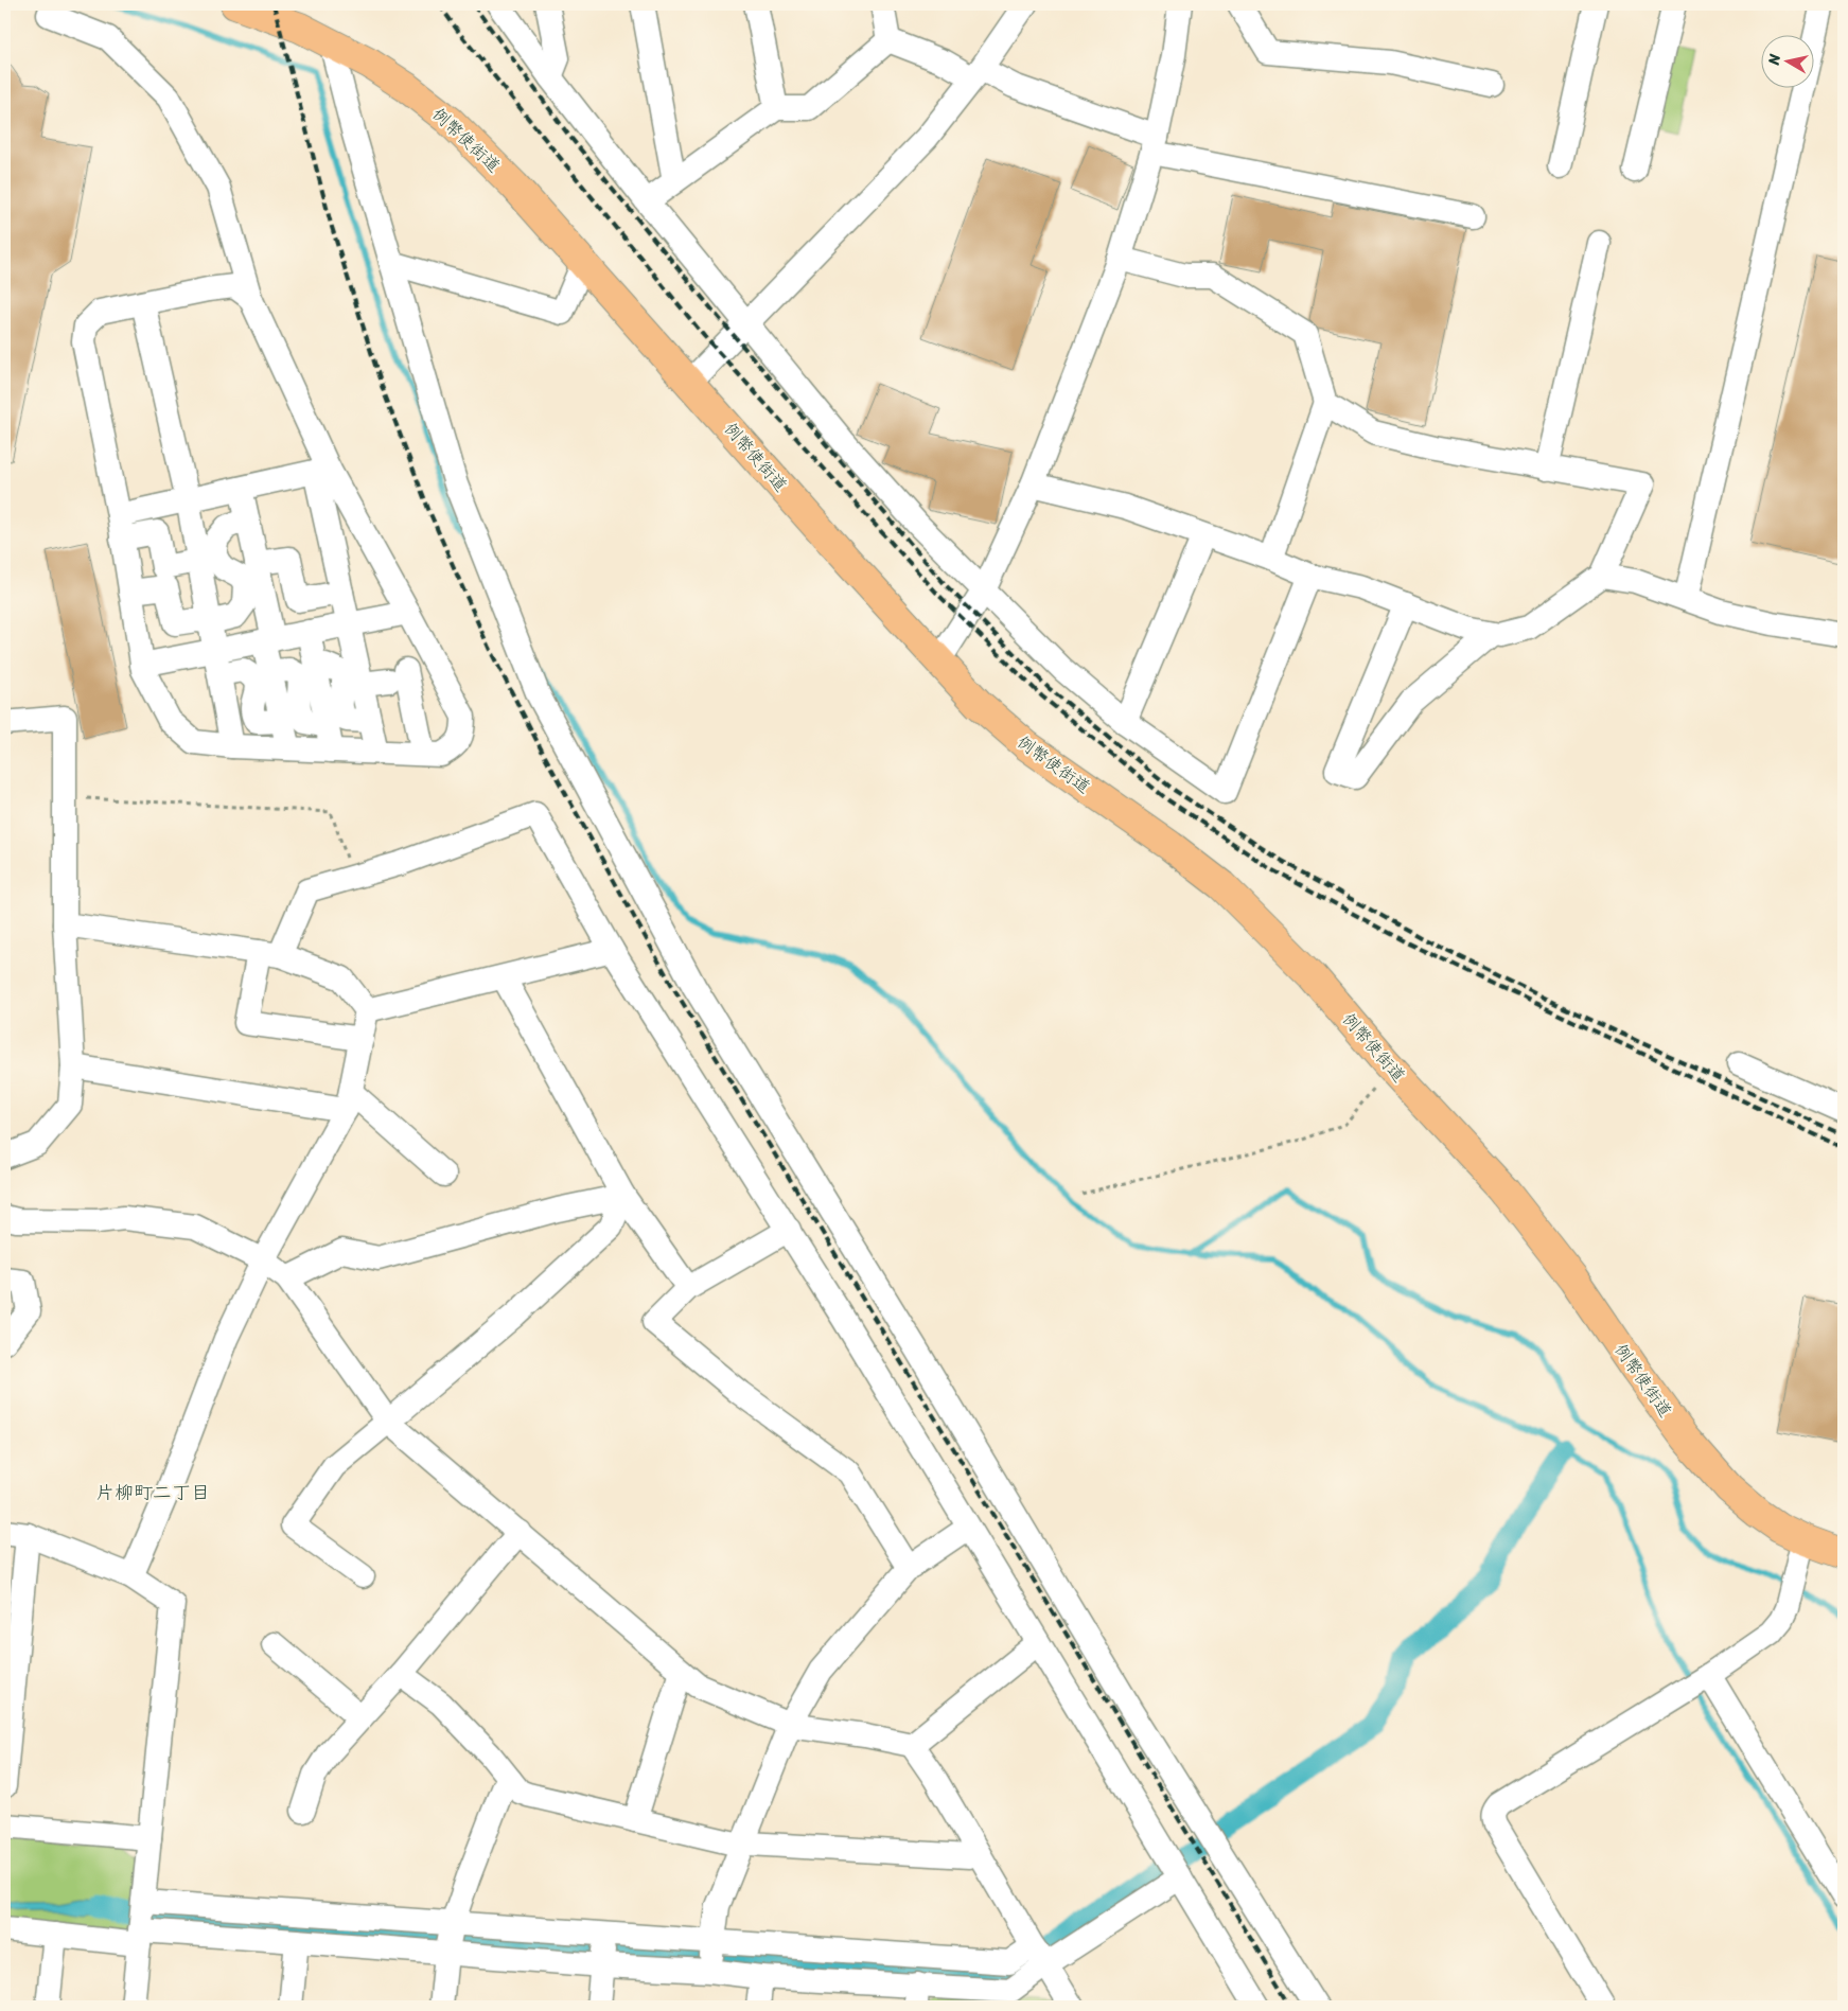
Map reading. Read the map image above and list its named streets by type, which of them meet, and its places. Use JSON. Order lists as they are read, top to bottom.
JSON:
{
  "streets": {
    "main road": ["例幣使街道"]
  },
  "districts": ["片柳町二丁目"],
  "north": "left"
}
